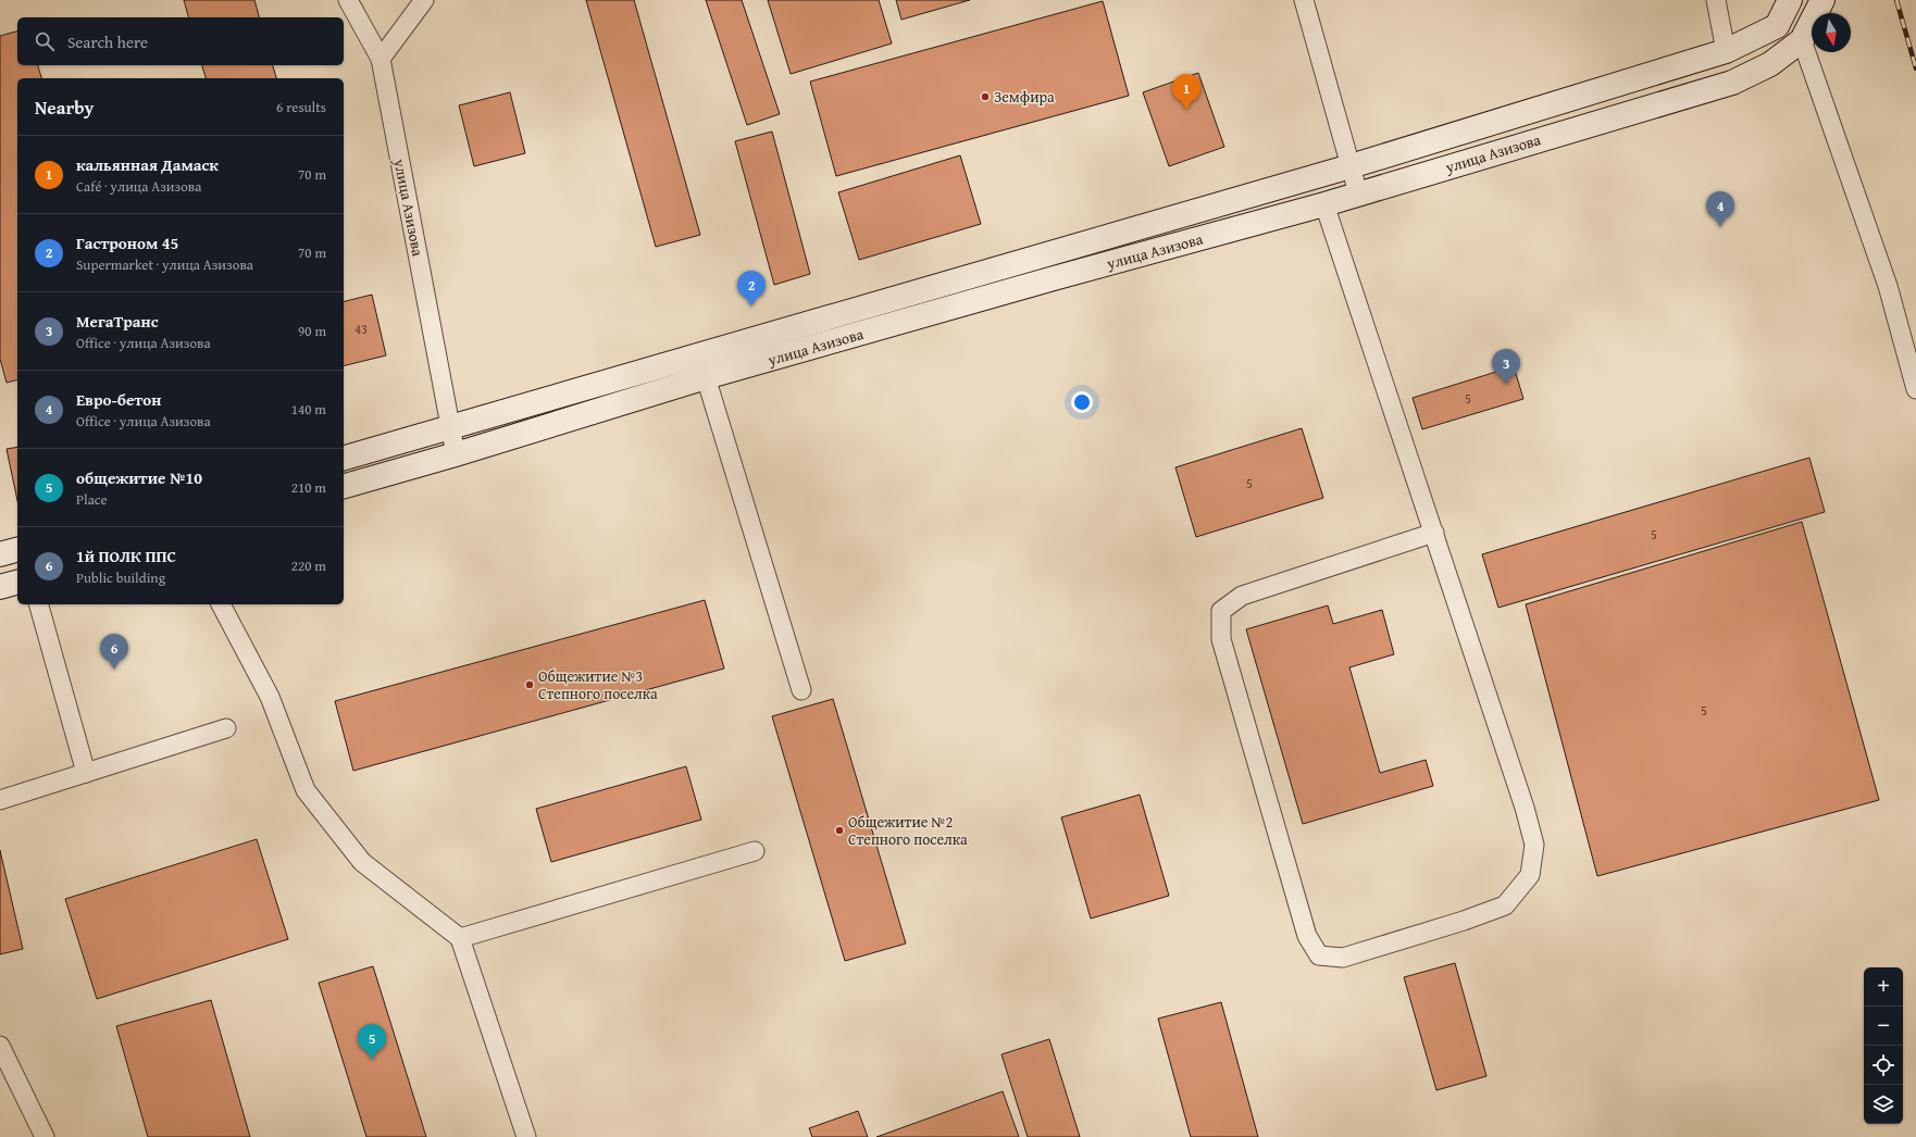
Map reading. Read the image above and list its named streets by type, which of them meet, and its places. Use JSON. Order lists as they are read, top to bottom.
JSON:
{
  "streets": {
    "main road": ["улица Азизова"]
  },
  "places": ["Земфира", "Общежитие №3 Степного поселка", "Общежитие №2 Степного поселка"],
  "house_numbers": [
    "43",
    "5",
    "5",
    "5",
    "5"
  ],
  "north": "bottom",
  "page": {
    "search": "Search here",
    "pins": [
      "1",
      "4",
      "2",
      "3",
      "6",
      "5"
    ],
    "heading": ["Nearby", "6 results"],
    "list": [
      {
        "mark": "1",
        "name": "кальянная Дамаск",
        "note": "Café · улица Азизова",
        "value": "70 m"
      },
      {
        "mark": "2",
        "name": "Гастроном 45",
        "note": "Supermarket · улица Азизова",
        "value": "70 m"
      },
      {
        "mark": "3",
        "name": "МегаТранс",
        "note": "Office · улица Азизова",
        "value": "90 m"
      },
      {
        "mark": "4",
        "name": "Евро-бетон",
        "note": "Office · улица Азизова",
        "value": "140 m"
      },
      {
        "mark": "5",
        "name": "общежитие №10",
        "note": "Place",
        "value": "210 m"
      },
      {
        "mark": "6",
        "name": "1й ПОЛК ППС",
        "note": "Public building",
        "value": "220 m"
      }
    ],
    "map_buttons": ["+", "−"]
  }
}
